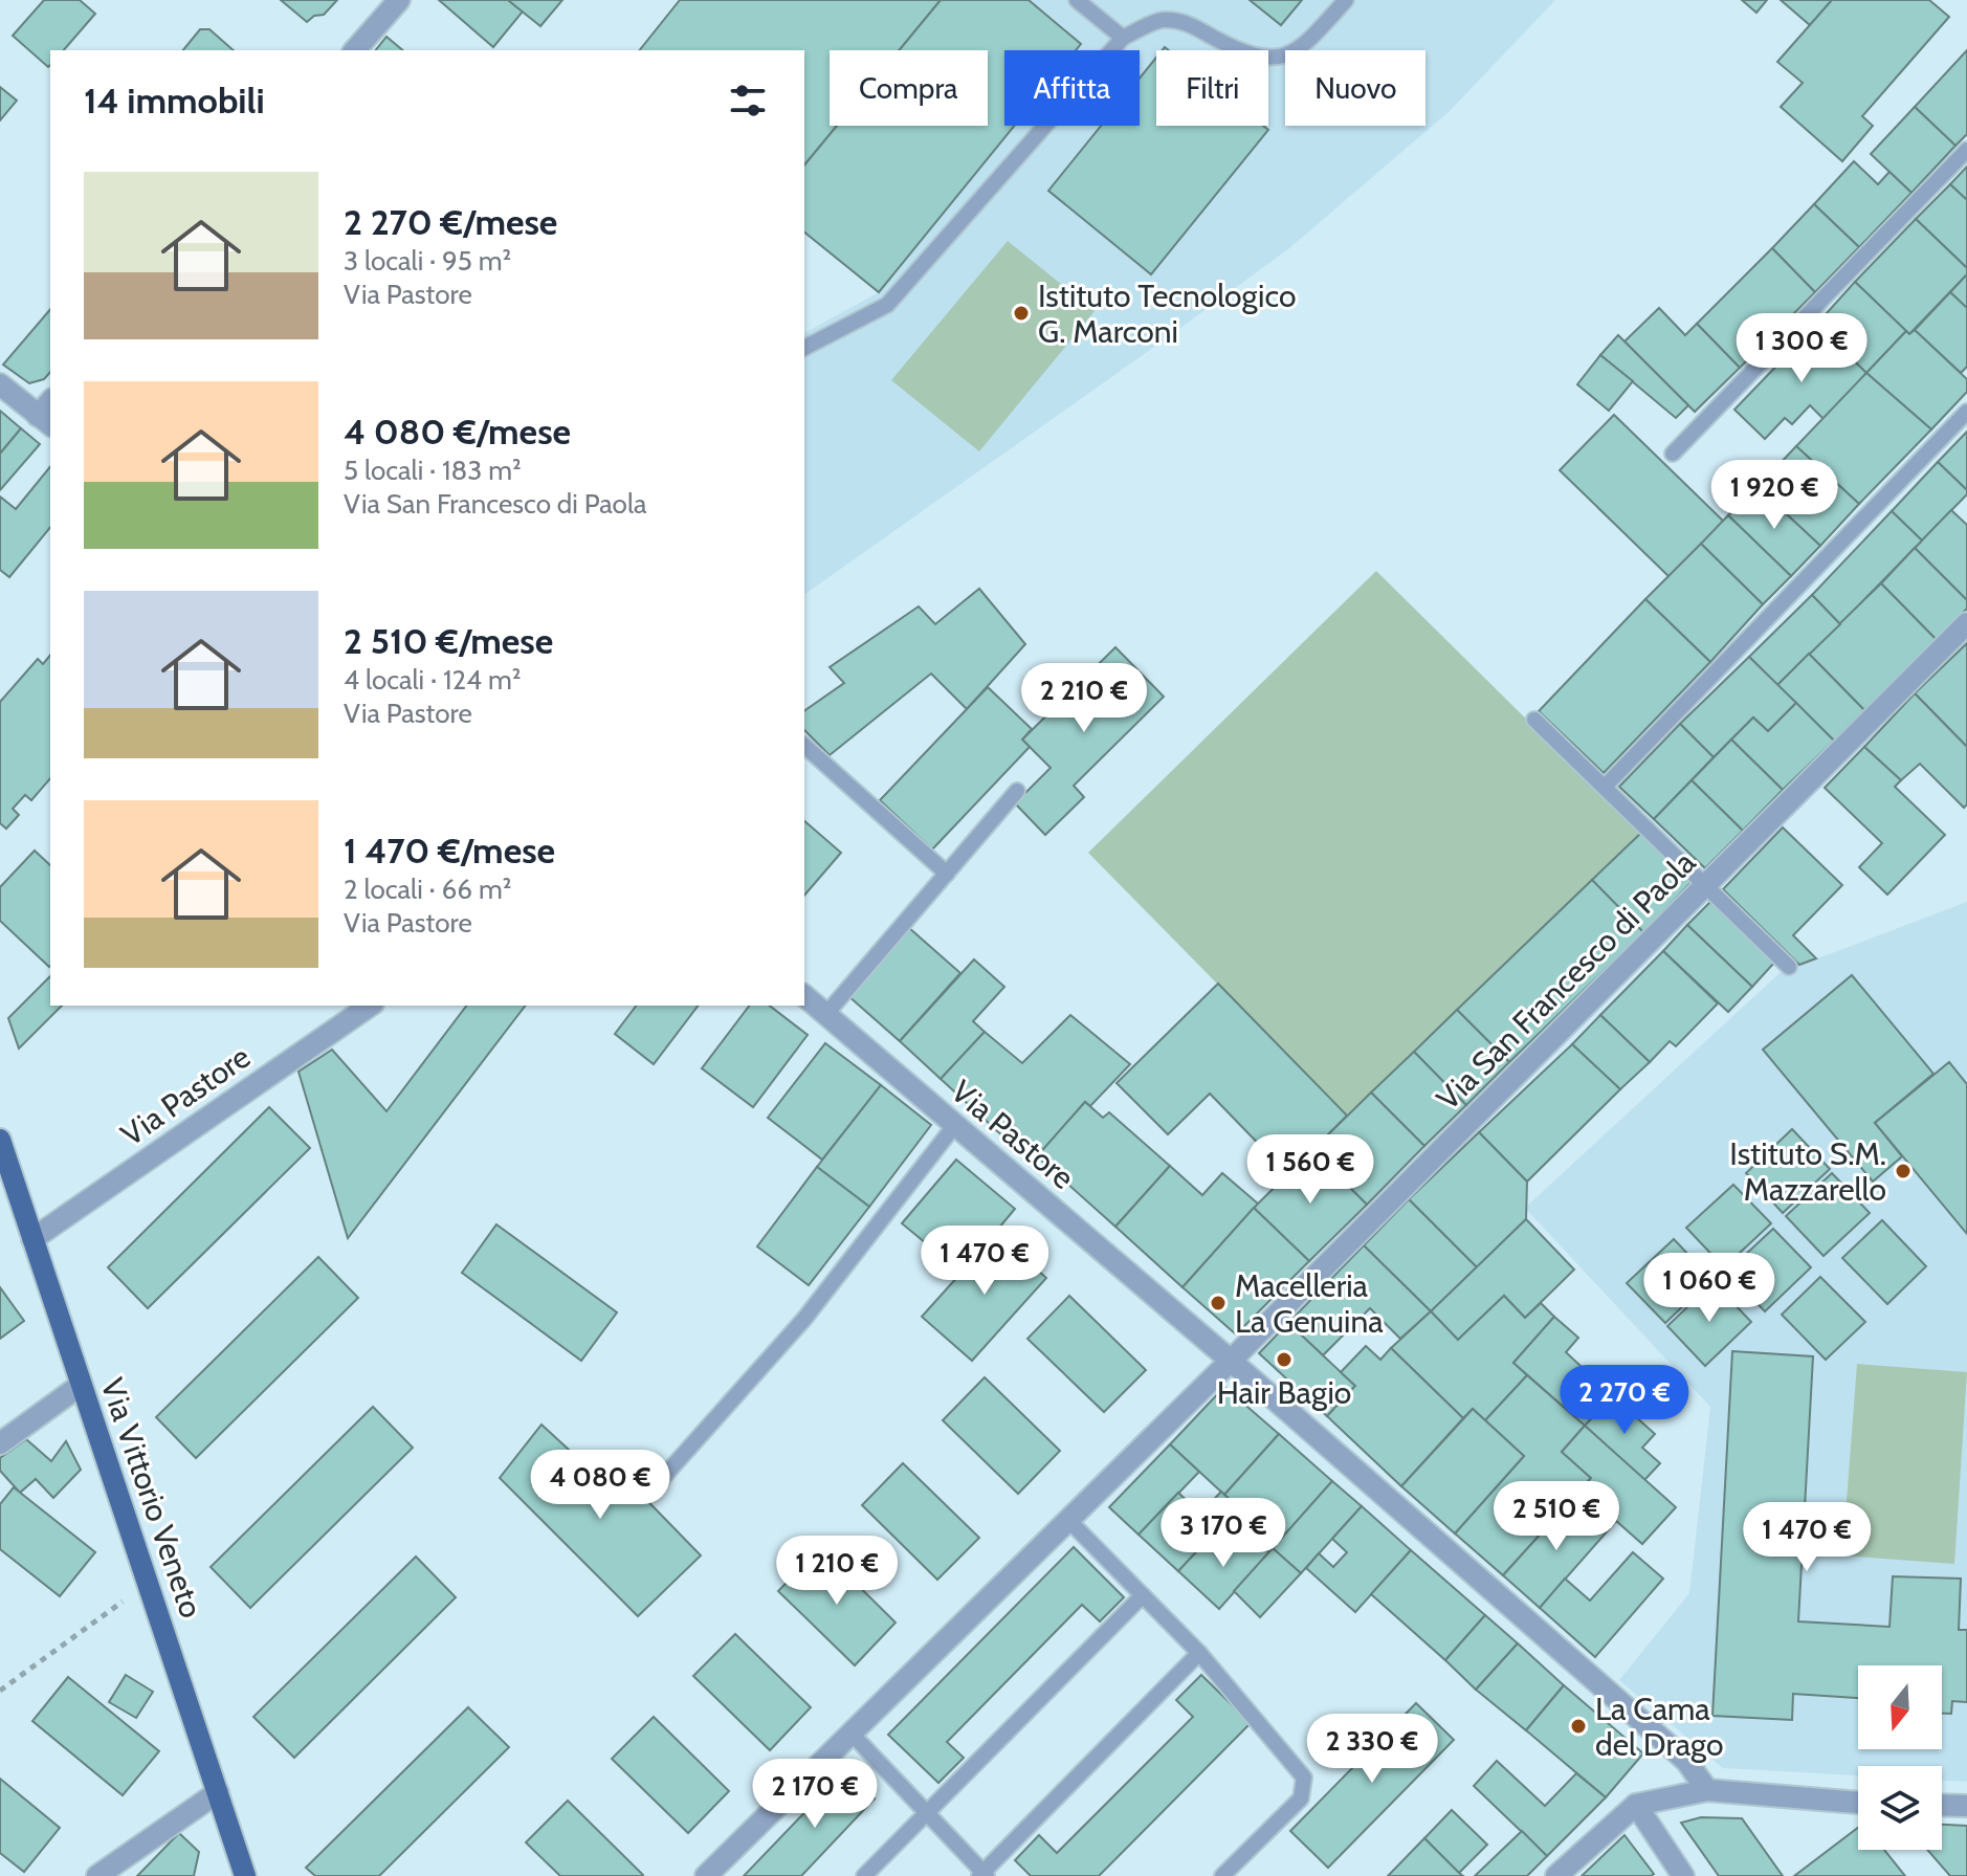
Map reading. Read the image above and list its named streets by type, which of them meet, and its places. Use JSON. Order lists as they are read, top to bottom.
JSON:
{
  "streets": {
    "main road": ["Via Vittorio Veneto"],
    "street": ["Via San Francesco di Paola", "Via Pastore"]
  },
  "crossings": [
    ["Via San Francesco di Paola", "Via Pastore"],
    ["Via Pastore", "Via Vittorio Veneto"]
  ],
  "places": [
    "Istituto Tecnologico G. Marconi",
    "Istituto S.M. Mazzarello",
    "Macelleria La Genuina",
    "Hair Bagio",
    "La Cama del Drago"
  ],
  "north": "bottom",
  "page": {
    "chip": [
      "Compra",
      "Affitta",
      "Filtri",
      "Nuovo"
    ],
    "heading": "14 immobili",
    "list": [
      {
        "name": "2 270 €/mese",
        "note": "3 locali · 95 m² · Via Pastore"
      },
      {
        "name": "4 080 €/mese",
        "note": "5 locali · 183 m² · Via San Francesco di Paola"
      },
      {
        "name": "2 510 €/mese",
        "note": "4 locali · 124 m² · Via Pastore"
      },
      {
        "name": "1 470 €/mese",
        "note": "2 locali · 66 m² · Via Pastore"
      }
    ],
    "price": [
      "1 300 €",
      "1 920 €",
      "2 210 €",
      "1 560 €",
      "1 470 €",
      "1 060 €",
      "2 270 €",
      "4 080 €",
      "2 510 €",
      "3 170 €",
      "1 470 €",
      "1 210 €",
      "2 330 €",
      "2 170 €"
    ]
  }
}
